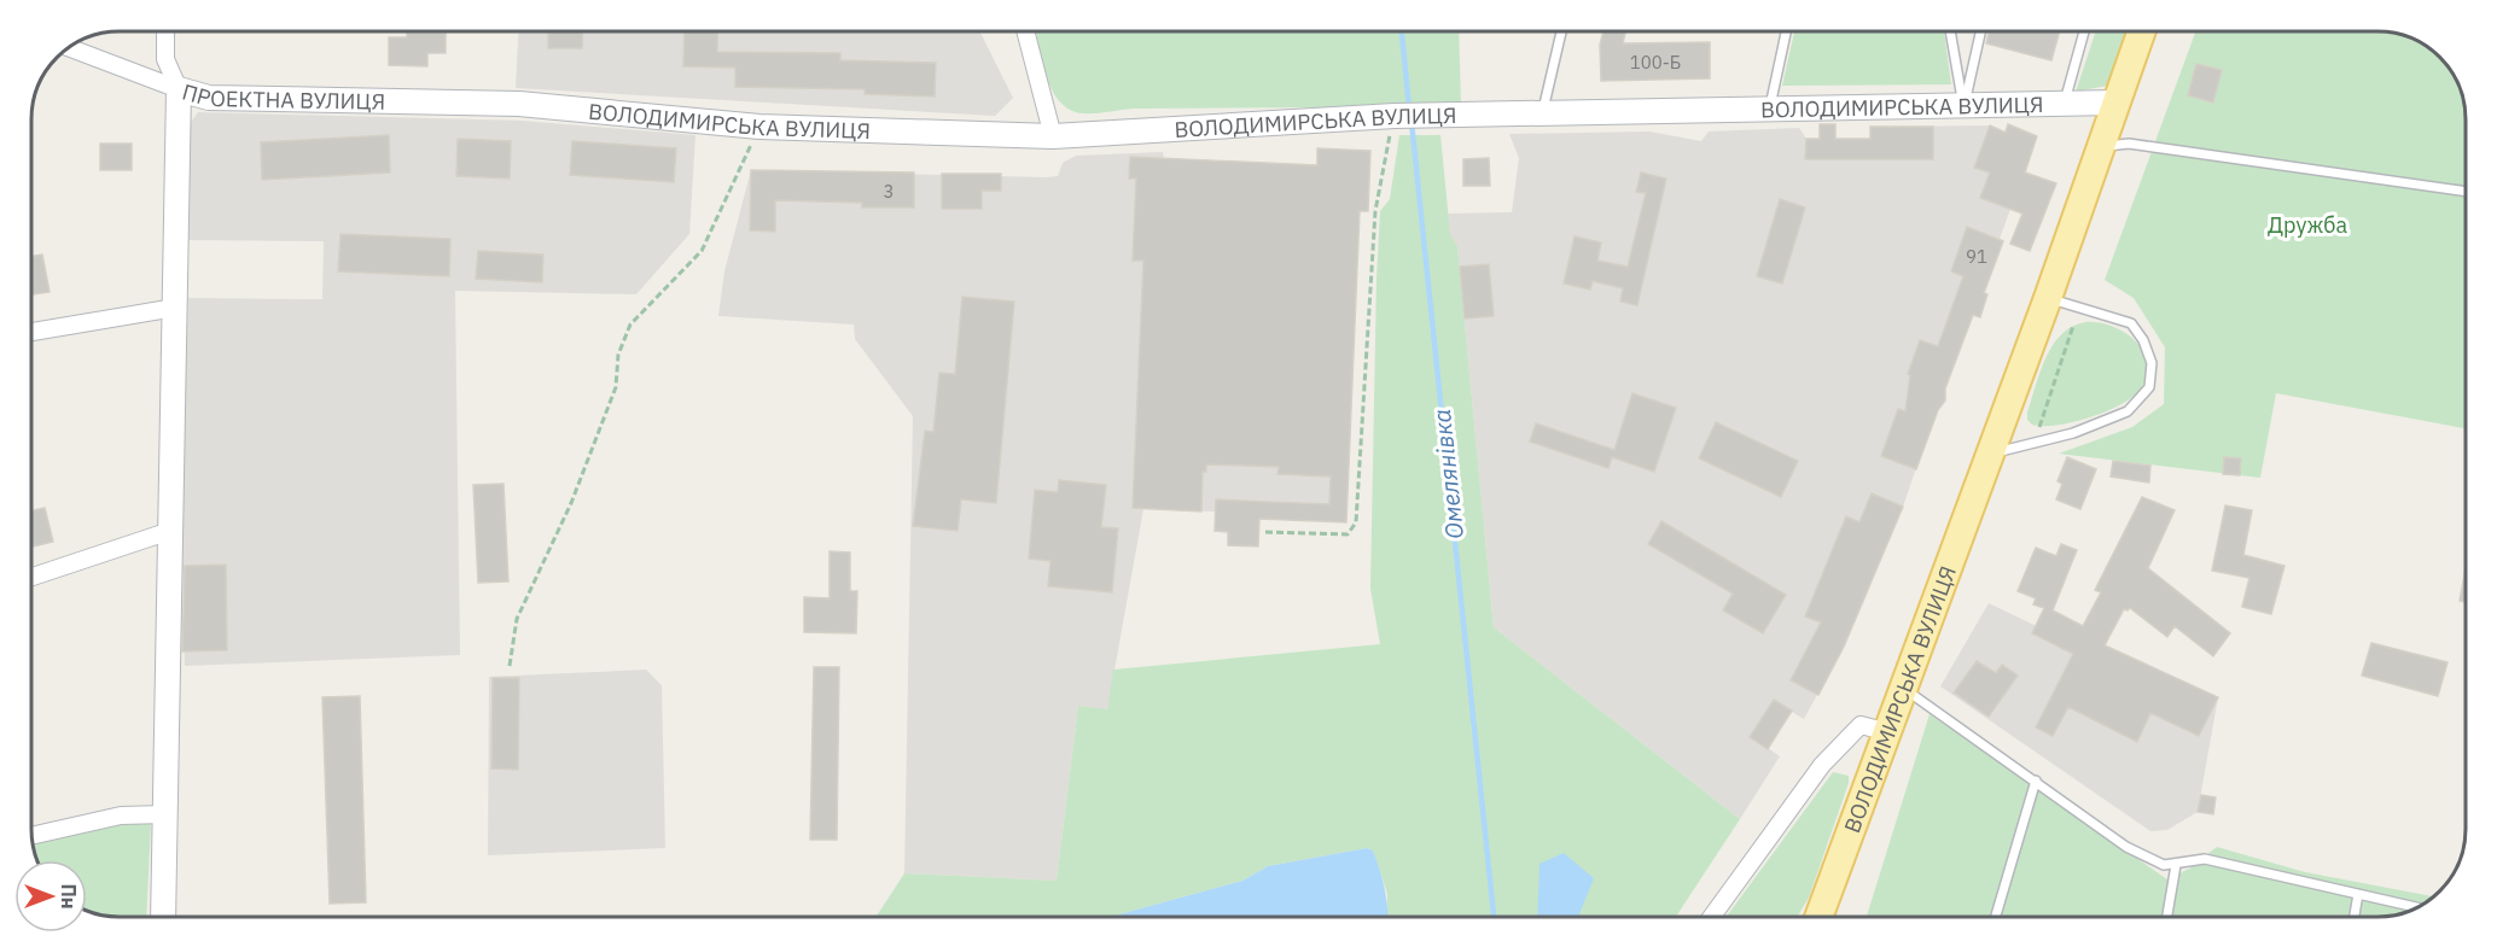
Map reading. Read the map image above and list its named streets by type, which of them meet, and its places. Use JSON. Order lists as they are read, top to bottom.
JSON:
{
  "streets": {
    "main road": ["ВОЛОДИМИРСЬКА ВУЛИЦЯ"],
    "street": ["ПРОЕКТНА ВУЛИЦЯ"]
  },
  "crossings": [
    ["ПРОЕКТНА ВУЛИЦЯ", "ВОЛОДИМИРСЬКА ВУЛИЦЯ"]
  ],
  "water": ["Омелянівка"],
  "parks": ["Дружба"],
  "house_numbers": ["100-Б", "3", "91"],
  "north": "right"
}
